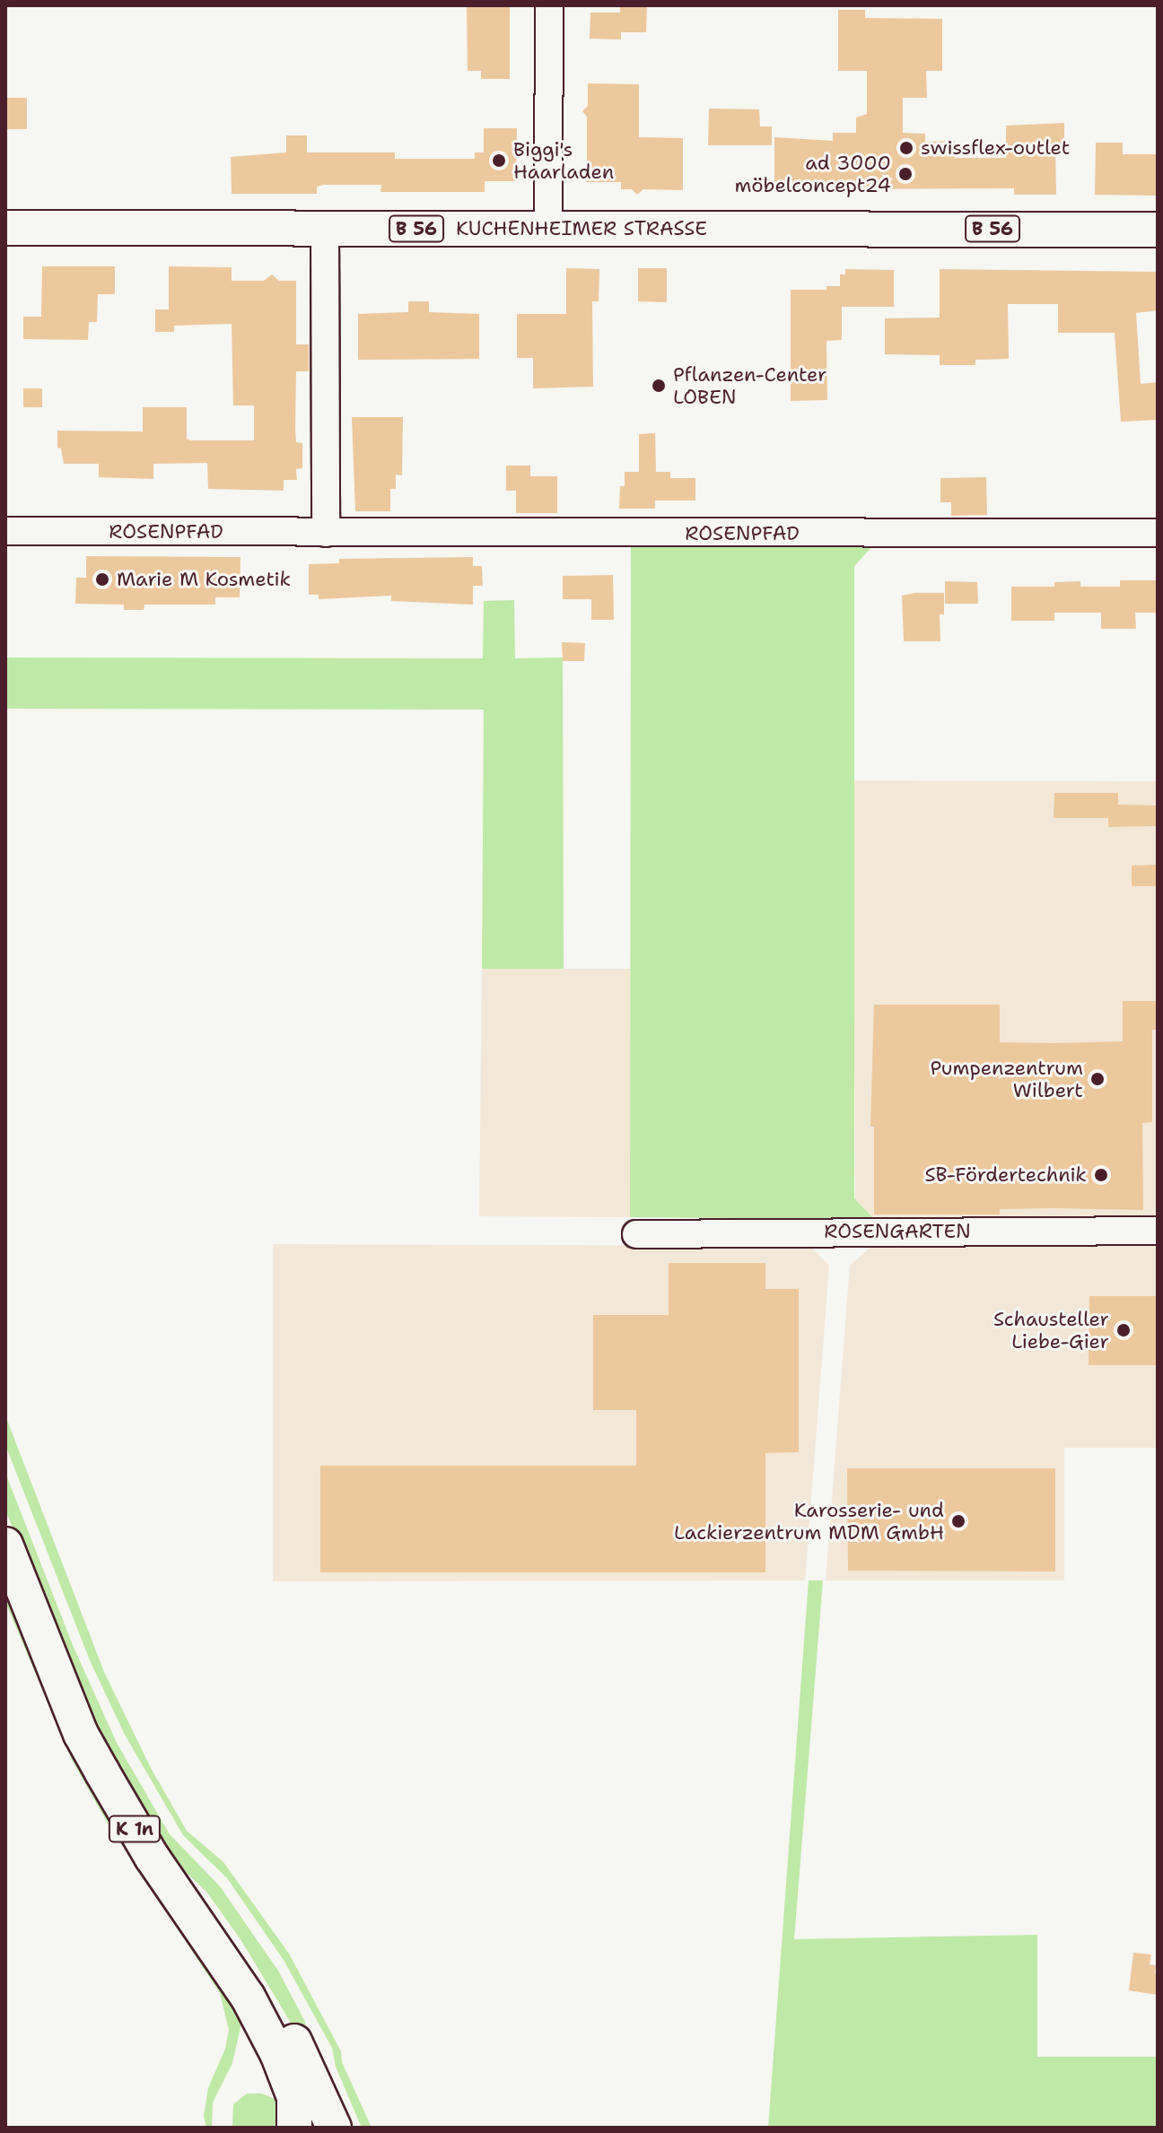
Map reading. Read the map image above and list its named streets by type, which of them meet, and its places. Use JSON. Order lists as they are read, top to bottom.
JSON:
{
  "streets": {
    "main road": ["B 56", "KUCHENHEIMER STRASSE", "K 1n"],
    "street": ["ROSENPFAD", "ROSENGARTEN"]
  },
  "places": [
    "swissflex-outlet",
    "Biggi's Haarladen",
    "ad 3000 möbelconcept24",
    "Pflanzen-Center LOBEN",
    "Marie M Kosmetik",
    "Pumpenzentrum Wilbert",
    "SB-Fördertechnik",
    "Schausteller Liebe-Gier",
    "Karosserie- und Lackierzentrum MDM GmbH"
  ]
}
